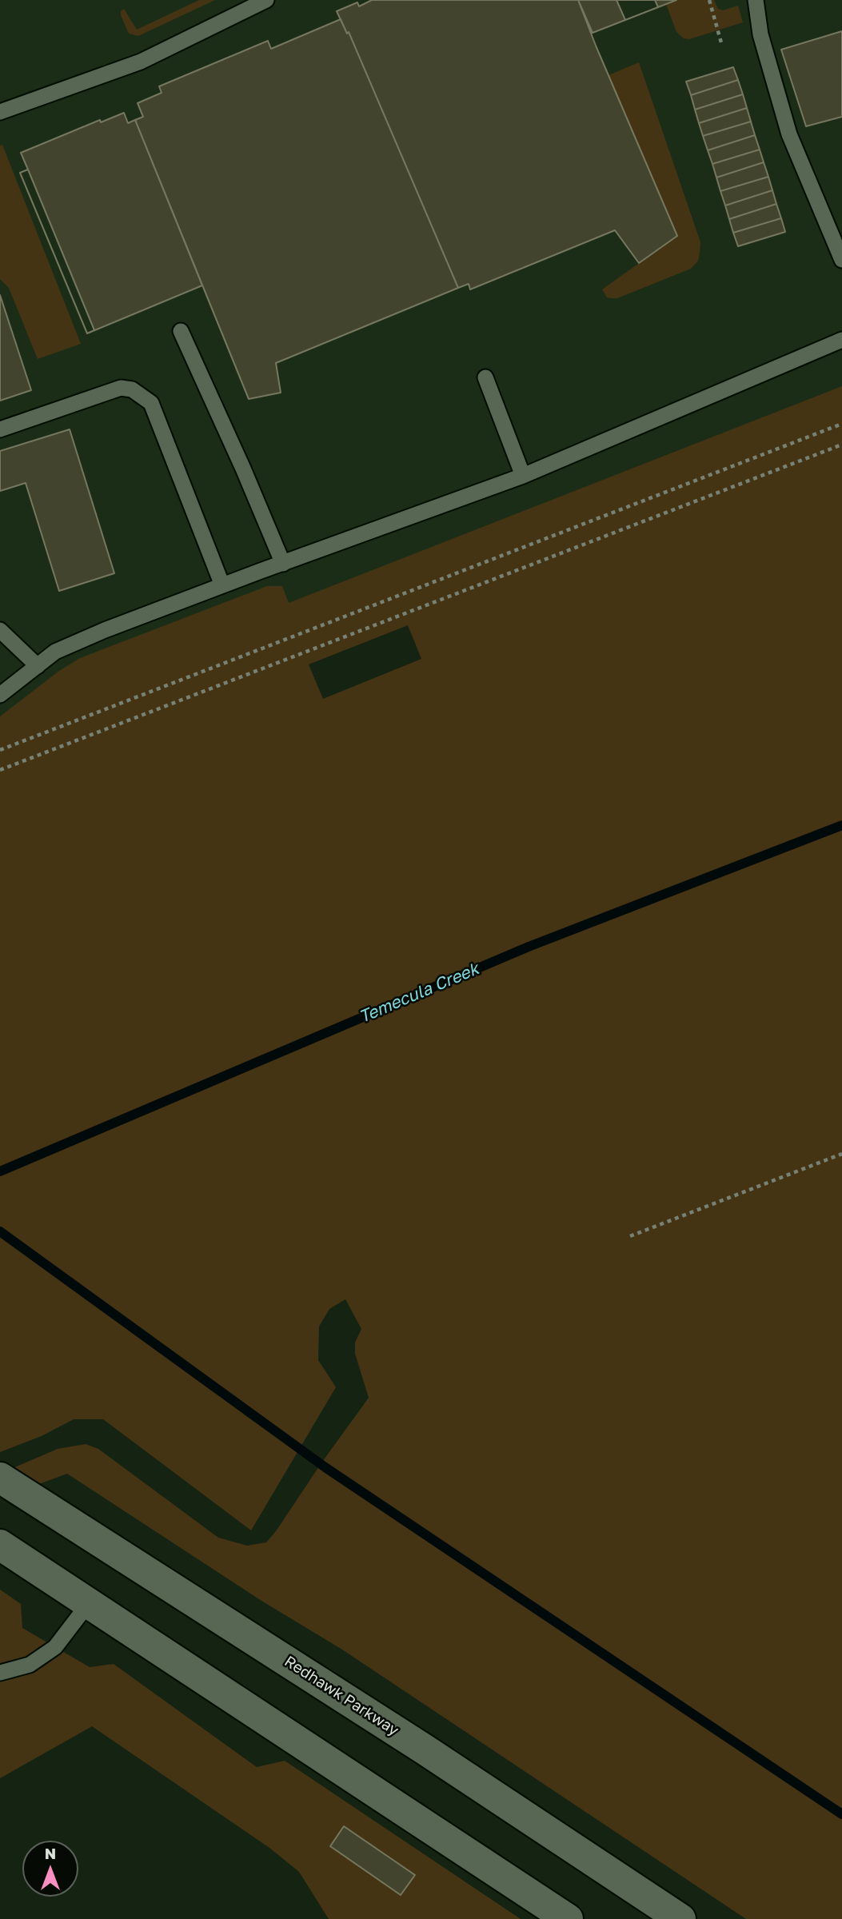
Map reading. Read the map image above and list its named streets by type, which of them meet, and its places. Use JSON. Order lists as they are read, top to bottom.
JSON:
{
  "streets": {
    "main road": ["Redhawk Parkway"]
  },
  "water": ["Temecula Creek"],
  "north": "top"
}
